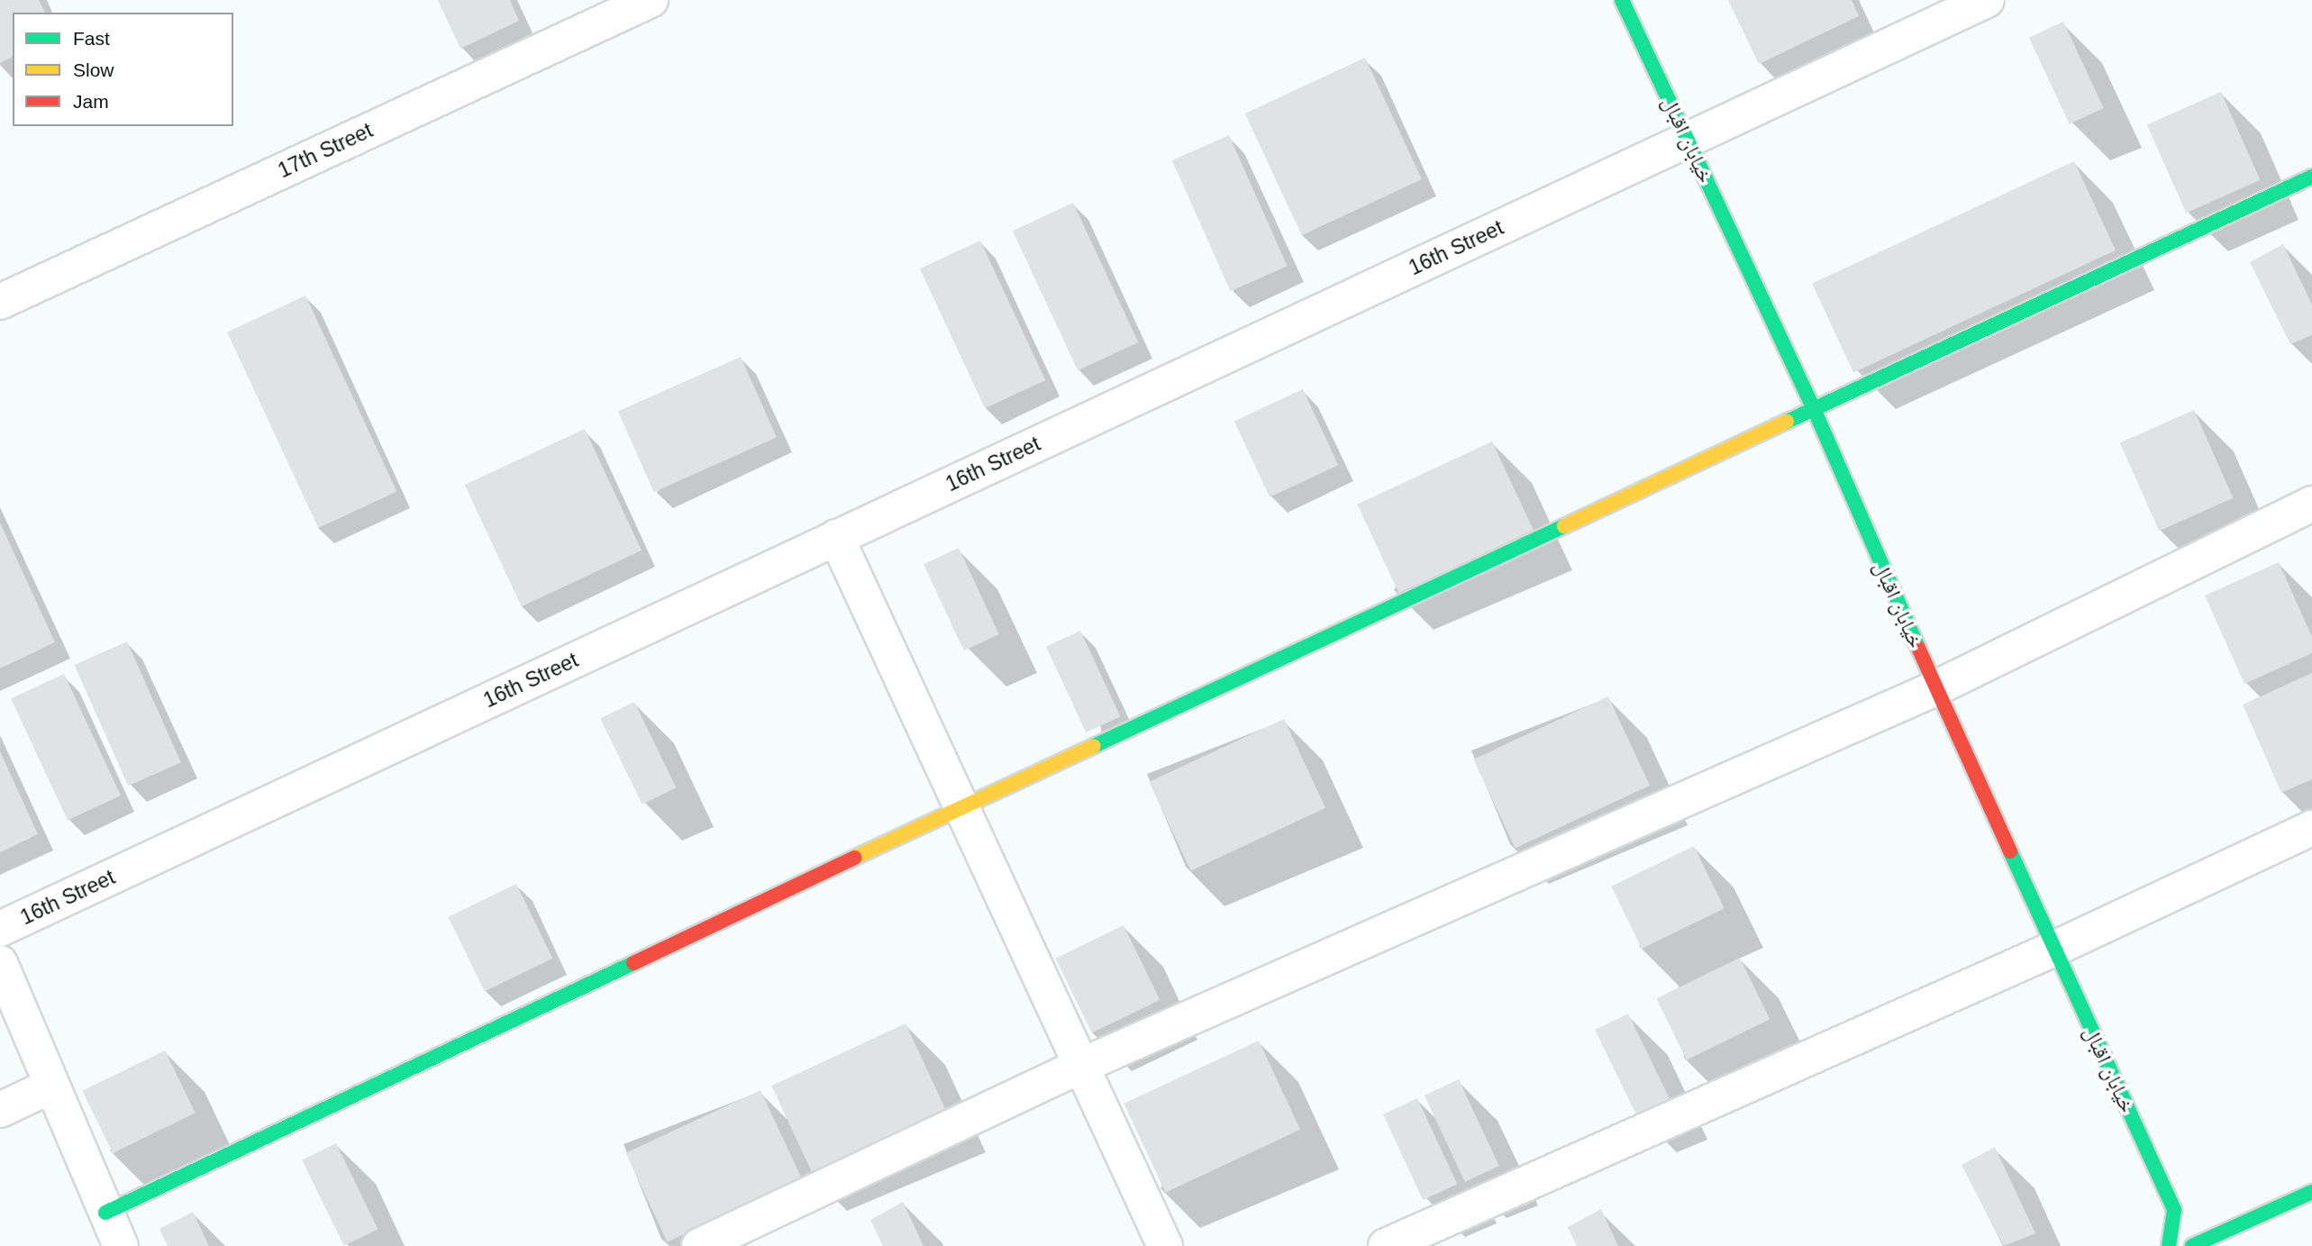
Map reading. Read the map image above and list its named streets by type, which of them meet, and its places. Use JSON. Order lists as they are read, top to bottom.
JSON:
{
  "streets": {
    "street": ["خیابان اقبال", "17th Street", "16th Street"]
  },
  "crossings": [
    ["خیابان اقبال", "16th Street"]
  ],
  "legend": ["Fast", "Slow", "Jam"]
}
